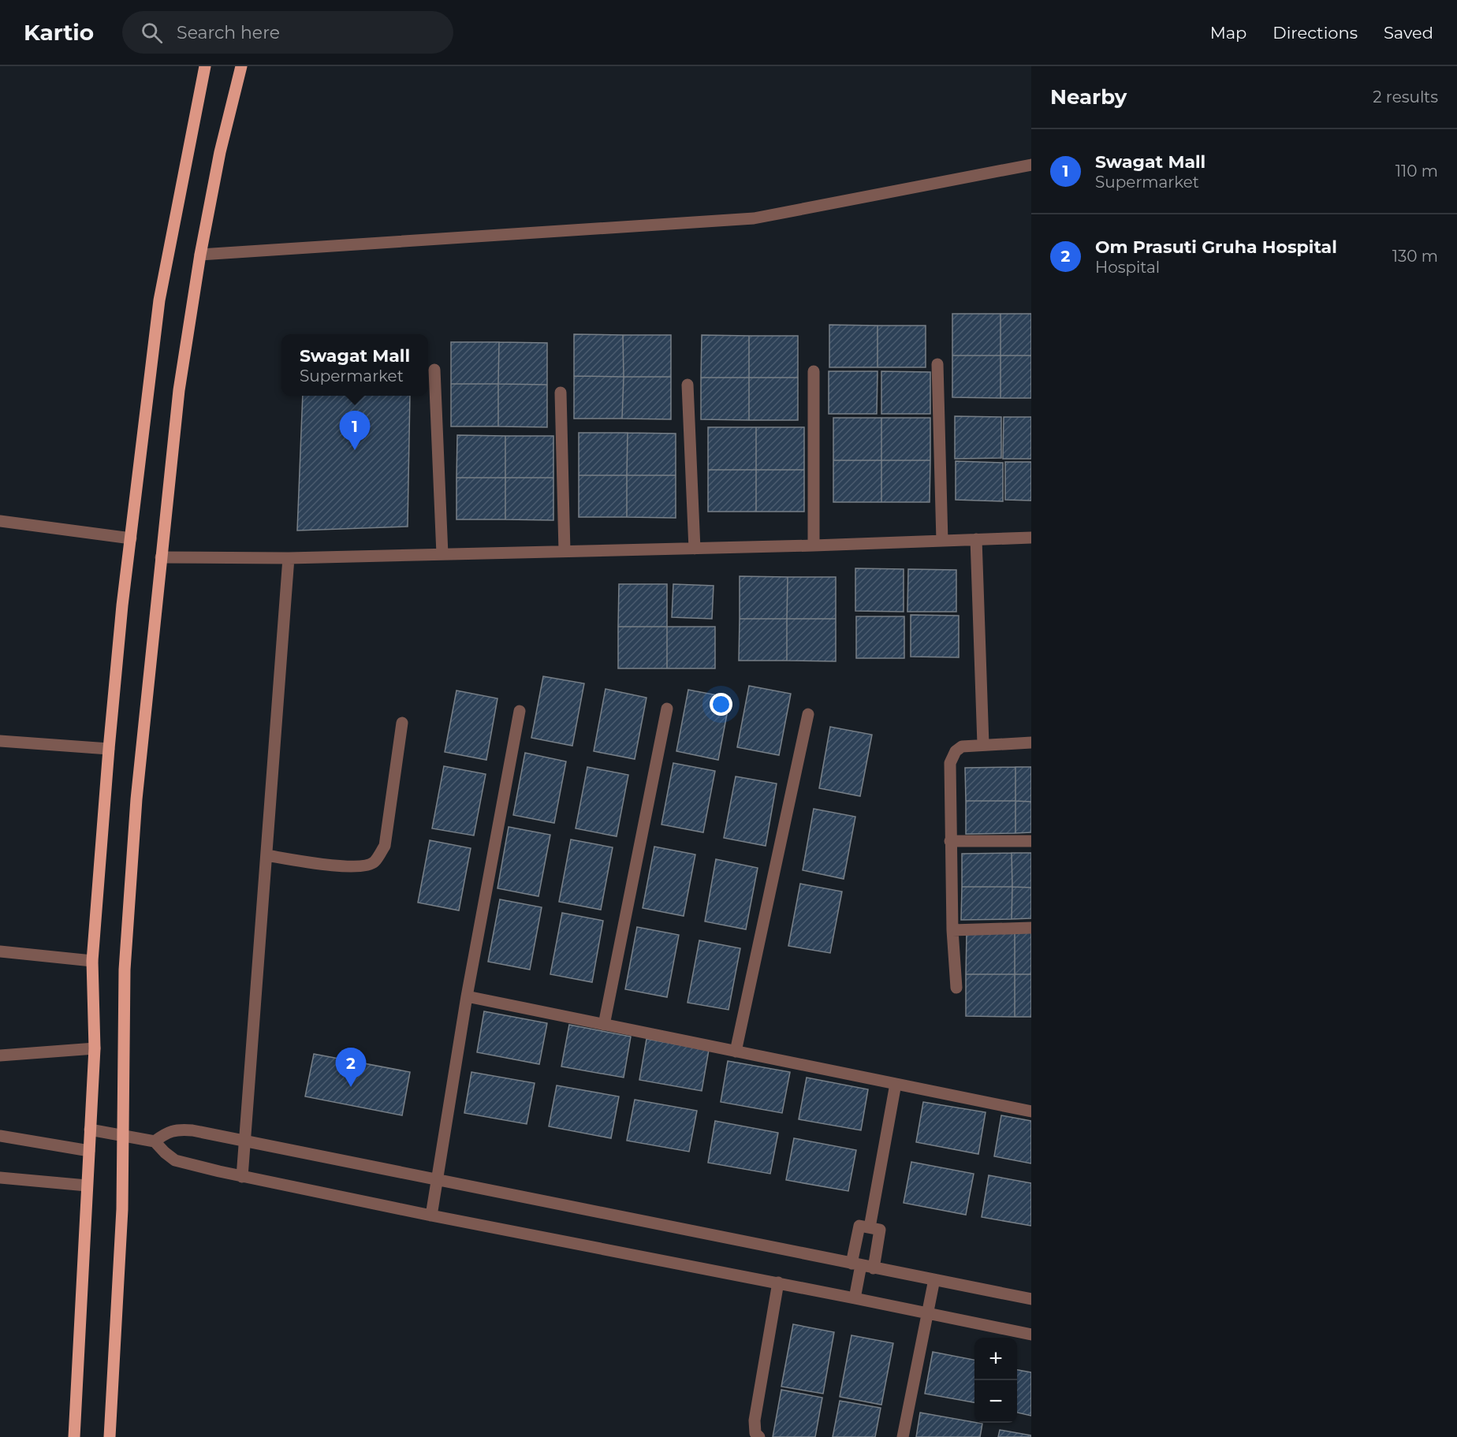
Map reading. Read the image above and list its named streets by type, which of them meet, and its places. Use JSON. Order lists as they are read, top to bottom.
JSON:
{
  "page": {
    "header": "Kartio",
    "search": "Search here",
    "nav": ["Map", "Directions", "Saved"],
    "heading": ["Nearby", "2 results"],
    "list": [
      {
        "mark": "1",
        "name": "Swagat Mall",
        "note": "Supermarket",
        "value": "110 m"
      },
      {
        "mark": "2",
        "name": "Om Prasuti Gruha Hospital",
        "note": "Hospital",
        "value": "130 m"
      }
    ],
    "popup": ["Swagat Mall", "Supermarket"],
    "pins": ["1", "2"],
    "map_buttons": ["+", "−"]
  }
}
